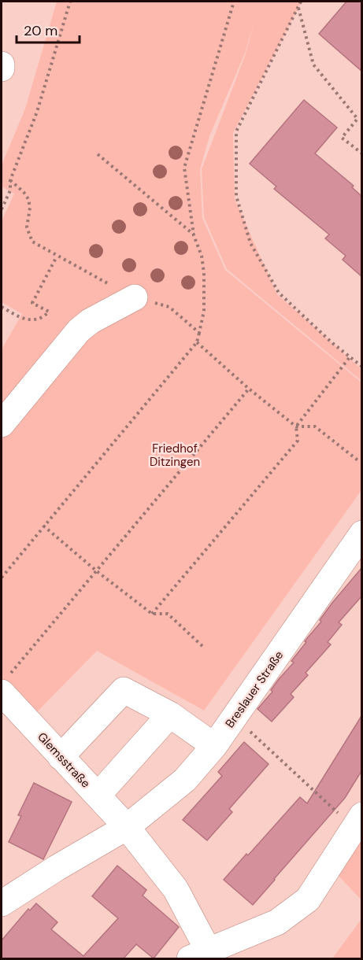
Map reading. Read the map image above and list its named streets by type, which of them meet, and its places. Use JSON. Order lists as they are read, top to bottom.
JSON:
{
  "streets": {
    "street": ["Breslauer Straße", "Glemsstraße"]
  },
  "crossings": [
    ["Breslauer Straße", "Glemsstraße"]
  ],
  "parks": ["Friedhof Ditzingen"],
  "scale_bar": "20 m"
}
